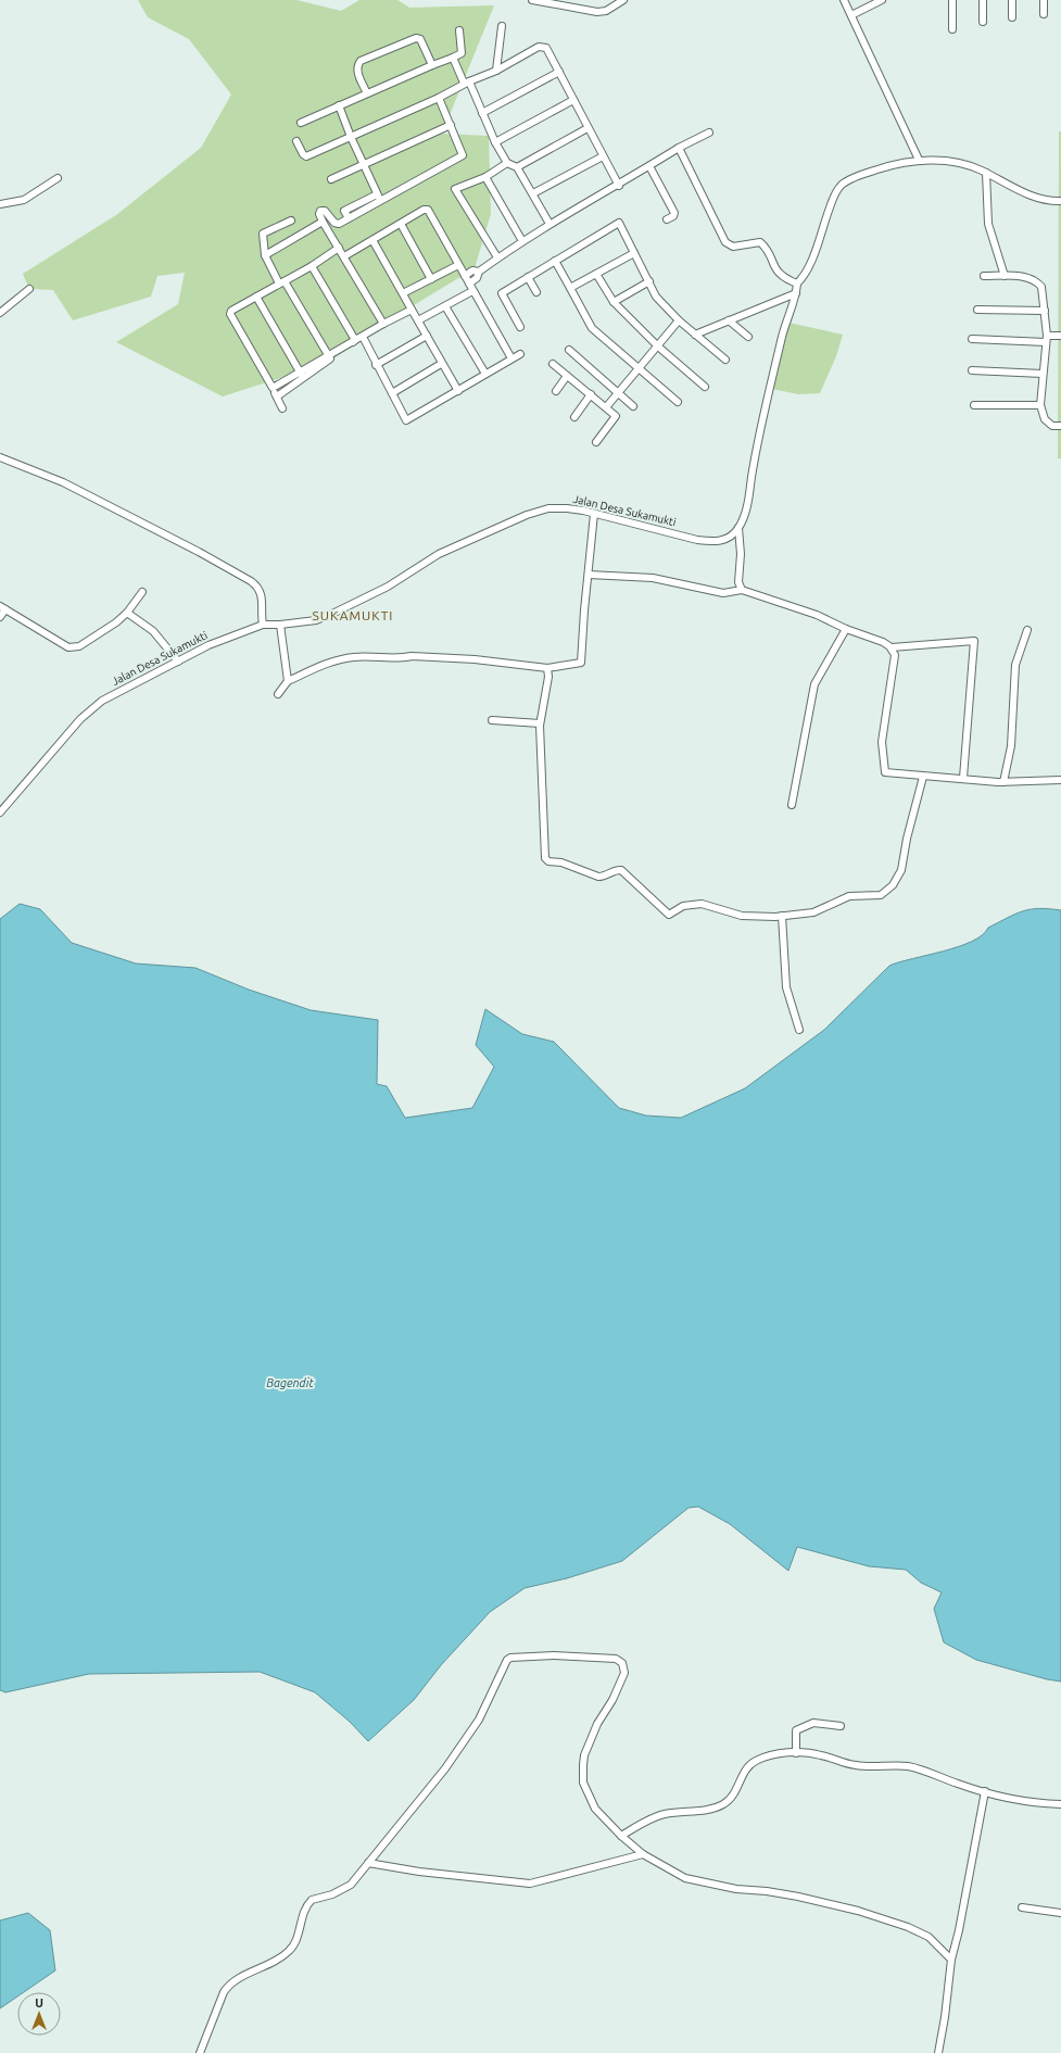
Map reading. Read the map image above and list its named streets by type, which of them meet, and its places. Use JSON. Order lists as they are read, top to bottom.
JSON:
{
  "streets": {
    "street": ["Jalan Desa Sukamukti"]
  },
  "districts": ["SUKAMUKTI"],
  "water": ["Bagendit"],
  "north": "top"
}
